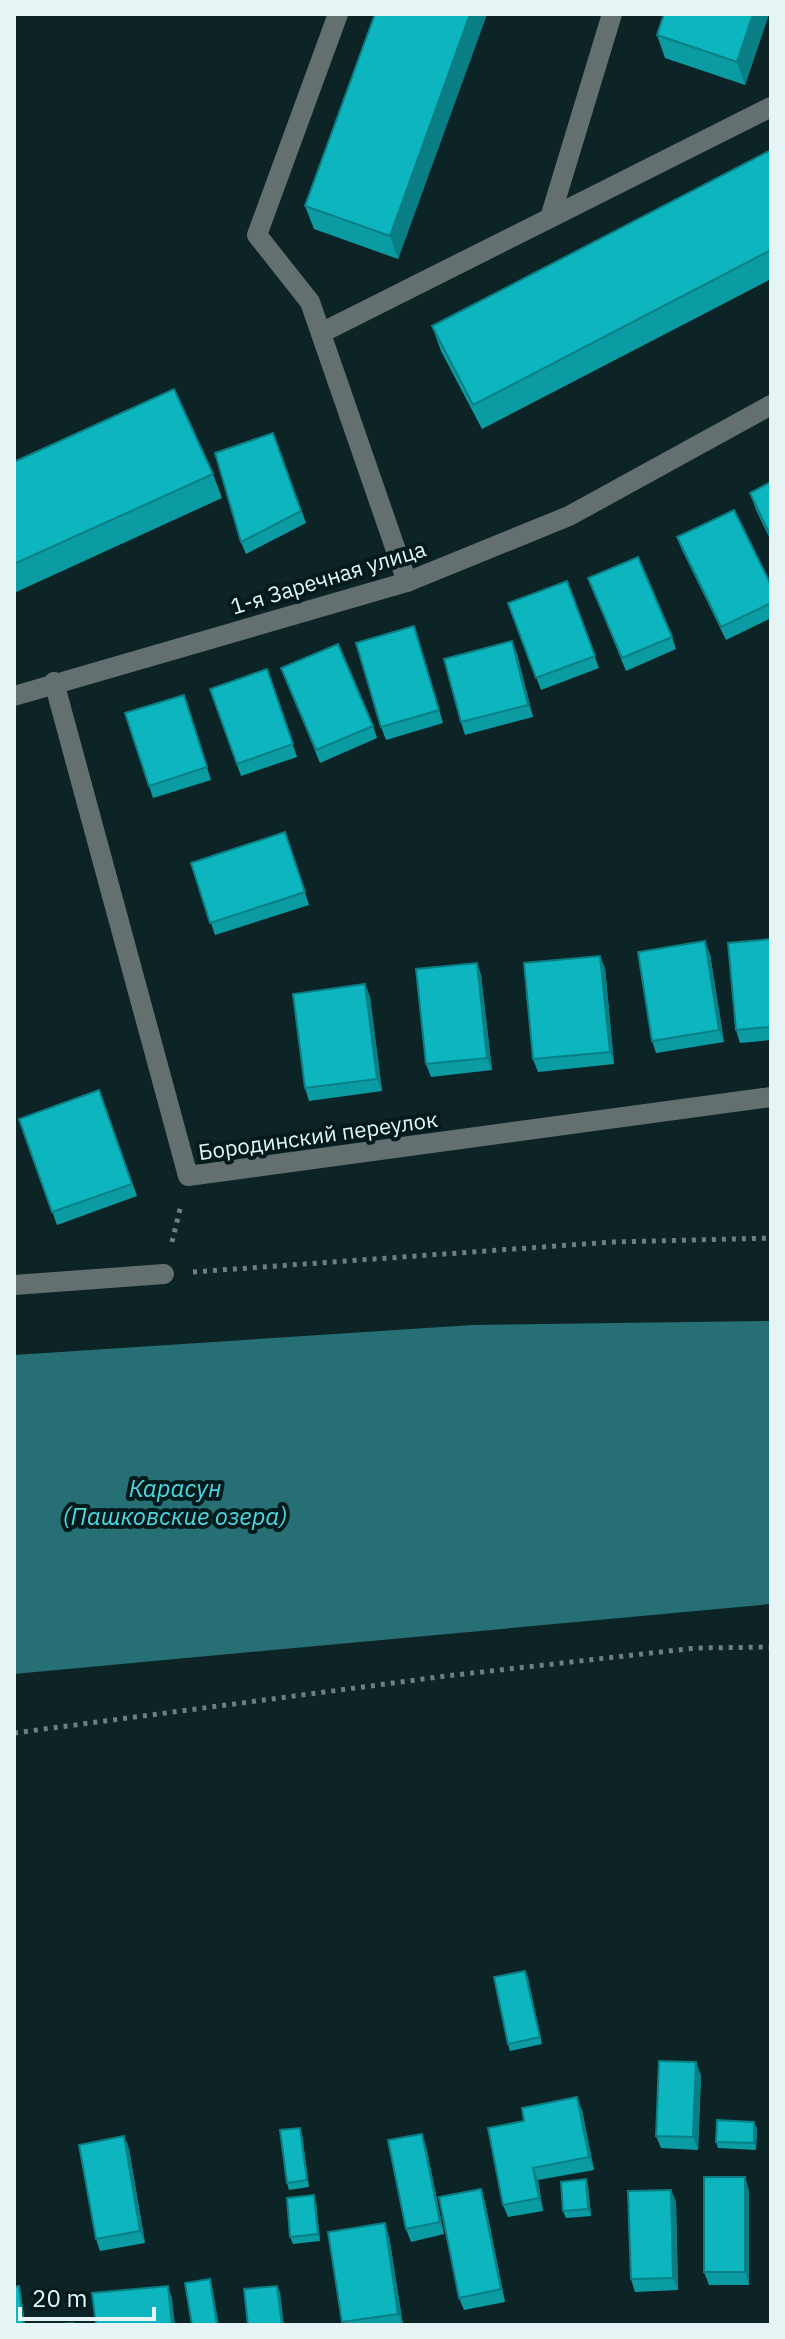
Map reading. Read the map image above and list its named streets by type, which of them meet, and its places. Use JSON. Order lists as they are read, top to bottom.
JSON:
{
  "streets": {
    "street": ["1-я Заречная улица", "Бородинский переулок"]
  },
  "crossings": [
    ["1-я Заречная улица", "Бородинский переулок"]
  ],
  "water": ["Карасун (Пашковские озера)"],
  "scale_bar": "20 m"
}
